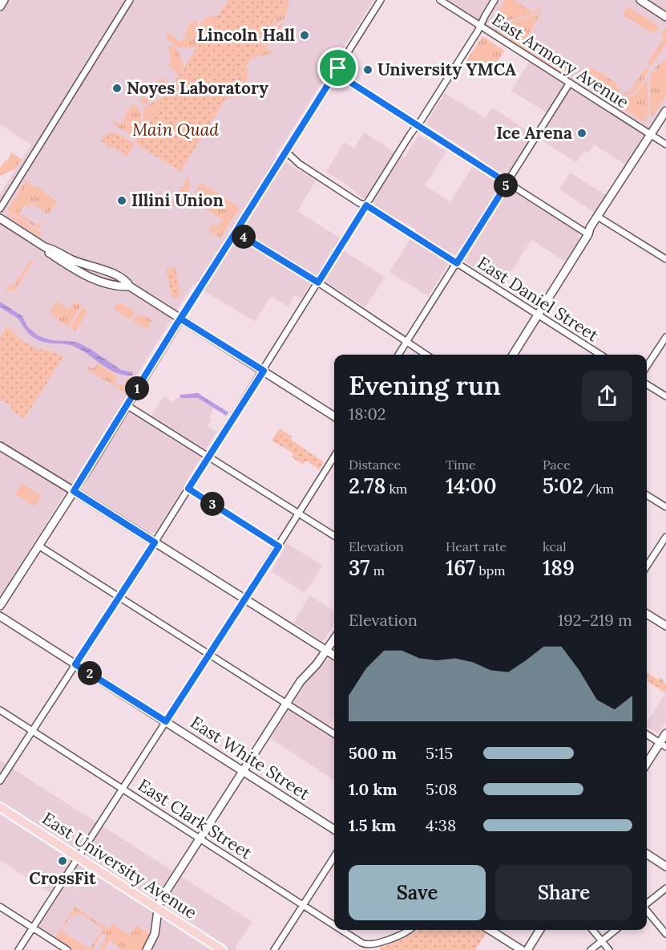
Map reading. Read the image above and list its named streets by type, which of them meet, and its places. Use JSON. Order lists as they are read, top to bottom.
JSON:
{
  "streets": {
    "main road": ["East University Avenue"],
    "street": [
      "East Armory Avenue",
      "East Daniel Street",
      "East White Street",
      "East Clark Street"
    ]
  },
  "parks": ["Main Quad"],
  "places": [
    "Lincoln Hall",
    "University YMCA",
    "Noyes Laboratory",
    "Ice Arena",
    "Illini Union",
    "CrossFit"
  ],
  "page": {
    "pins": [
      "5",
      "4",
      "1",
      "3",
      "2"
    ],
    "heading": ["Evening run", "18:02"],
    "stats": [
      ["Distance", "2.78 km"],
      ["Time", "14:00"],
      ["Pace", "5:02 /km"],
      ["Elevation", "37 m"],
      ["Heart rate", "167 bpm"],
      ["kcal", "189"]
    ],
    "chart": ["Elevation", "192–219 m"],
    "list": [
      {
        "name": "500 m",
        "note": "5:15"
      },
      {
        "name": "1.0 km",
        "note": "5:08"
      },
      {
        "name": "1.5 km",
        "note": "4:38"
      }
    ],
    "buttons": ["Save", "Share"]
  }
}
